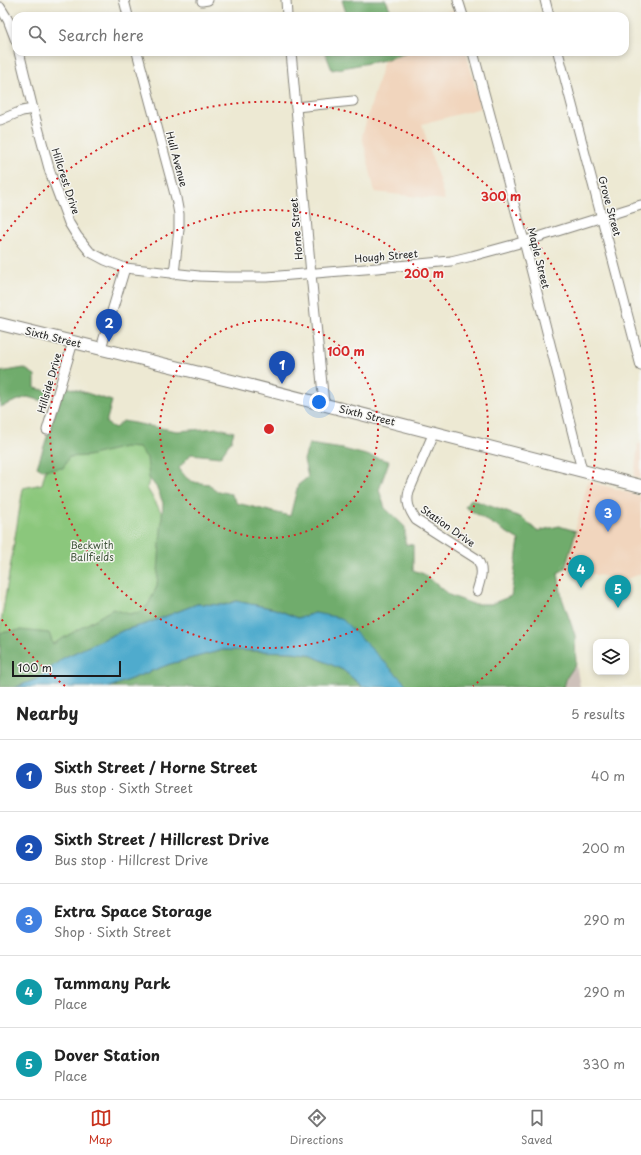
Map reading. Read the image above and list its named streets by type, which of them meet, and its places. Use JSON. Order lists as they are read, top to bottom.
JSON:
{
  "streets": {
    "main road": ["Sixth Street"],
    "street": [
      "Hull Avenue",
      "Hillcrest Drive",
      "Grove Street",
      "Horne Street",
      "Hough Street",
      "Maple Street",
      "Hillside Drive",
      "Station Drive"
    ]
  },
  "crossings": [
    ["Hull Avenue", "Hough Street"],
    ["Hillcrest Drive", "Hough Street"],
    ["Grove Street", "Hough Street"],
    ["Horne Street", "Hough Street"],
    ["Horne Street", "Sixth Street"],
    ["Hough Street", "Maple Street"],
    ["Maple Street", "Sixth Street"],
    ["Sixth Street", "Hillside Drive"],
    ["Sixth Street", "Station Drive"]
  ],
  "parks": ["Beckwith Ballfields"],
  "scale_bar": "100 m",
  "page": {
    "search": "Search here",
    "pins": [
      "2",
      "1",
      "3",
      "4",
      "5"
    ],
    "scale": "100 m",
    "heading": ["Nearby", "5 results"],
    "list": [
      {
        "mark": "1",
        "name": "Sixth Street / Horne Street",
        "note": "Bus stop · Sixth Street",
        "value": "40 m"
      },
      {
        "mark": "2",
        "name": "Sixth Street / Hillcrest Drive",
        "note": "Bus stop · Hillcrest Drive",
        "value": "200 m"
      },
      {
        "mark": "3",
        "name": "Extra Space Storage",
        "note": "Shop · Sixth Street",
        "value": "290 m"
      },
      {
        "mark": "4",
        "name": "Tammany Park",
        "note": "Place",
        "value": "290 m"
      },
      {
        "mark": "5",
        "name": "Dover Station",
        "note": "Place",
        "value": "330 m"
      }
    ],
    "nav": ["Map", "Directions", "Saved"]
  },
  "rings": ["300 m", "200 m", "100 m"]
}
